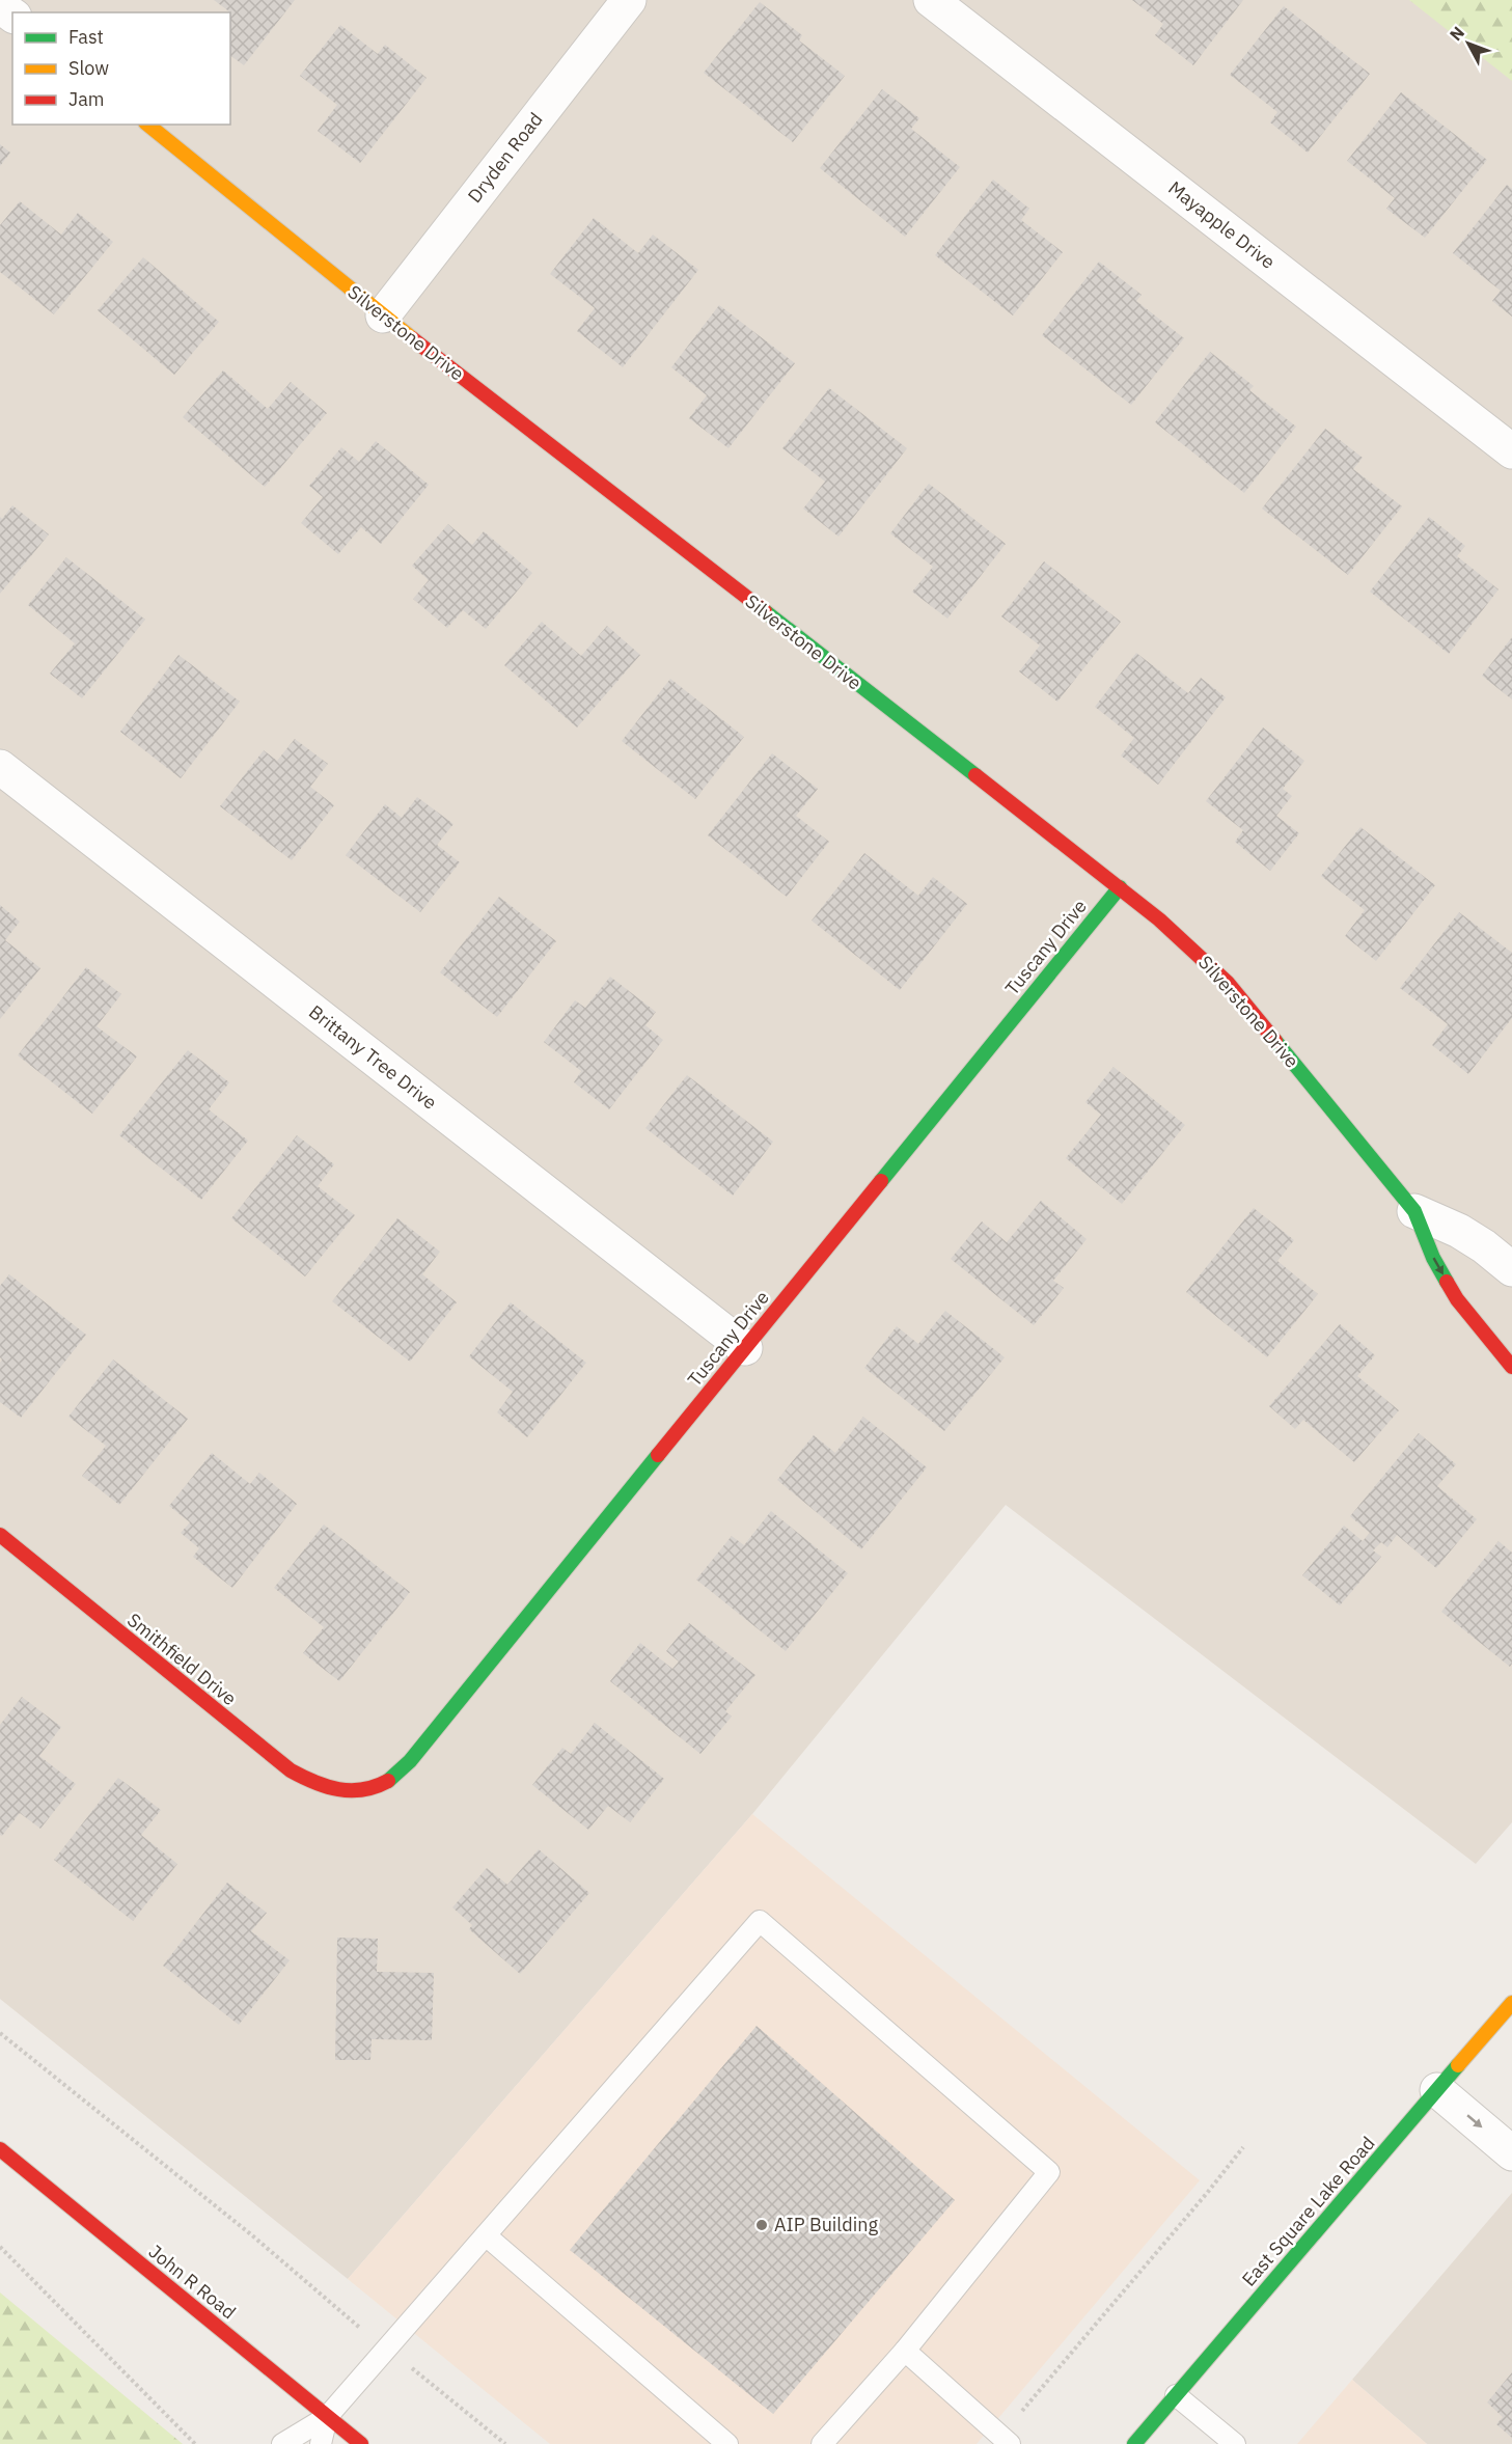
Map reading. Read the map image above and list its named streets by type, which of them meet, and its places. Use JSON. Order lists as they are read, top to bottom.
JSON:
{
  "streets": {
    "street": [
      "Dryden Road",
      "Mayapple Drive",
      "Silverstone Drive",
      "Tuscany Drive",
      "Brittany Tree Drive",
      "Smithfield Drive",
      "East Square Lake Road",
      "John R Road"
    ]
  },
  "crossings": [
    ["Dryden Road", "Silverstone Drive"],
    ["Silverstone Drive", "Tuscany Drive"],
    ["Tuscany Drive", "Brittany Tree Drive"],
    ["Tuscany Drive", "Smithfield Drive"]
  ],
  "places": ["AIP Building"],
  "legend": ["Fast", "Slow", "Jam"],
  "north": "top left"
}
